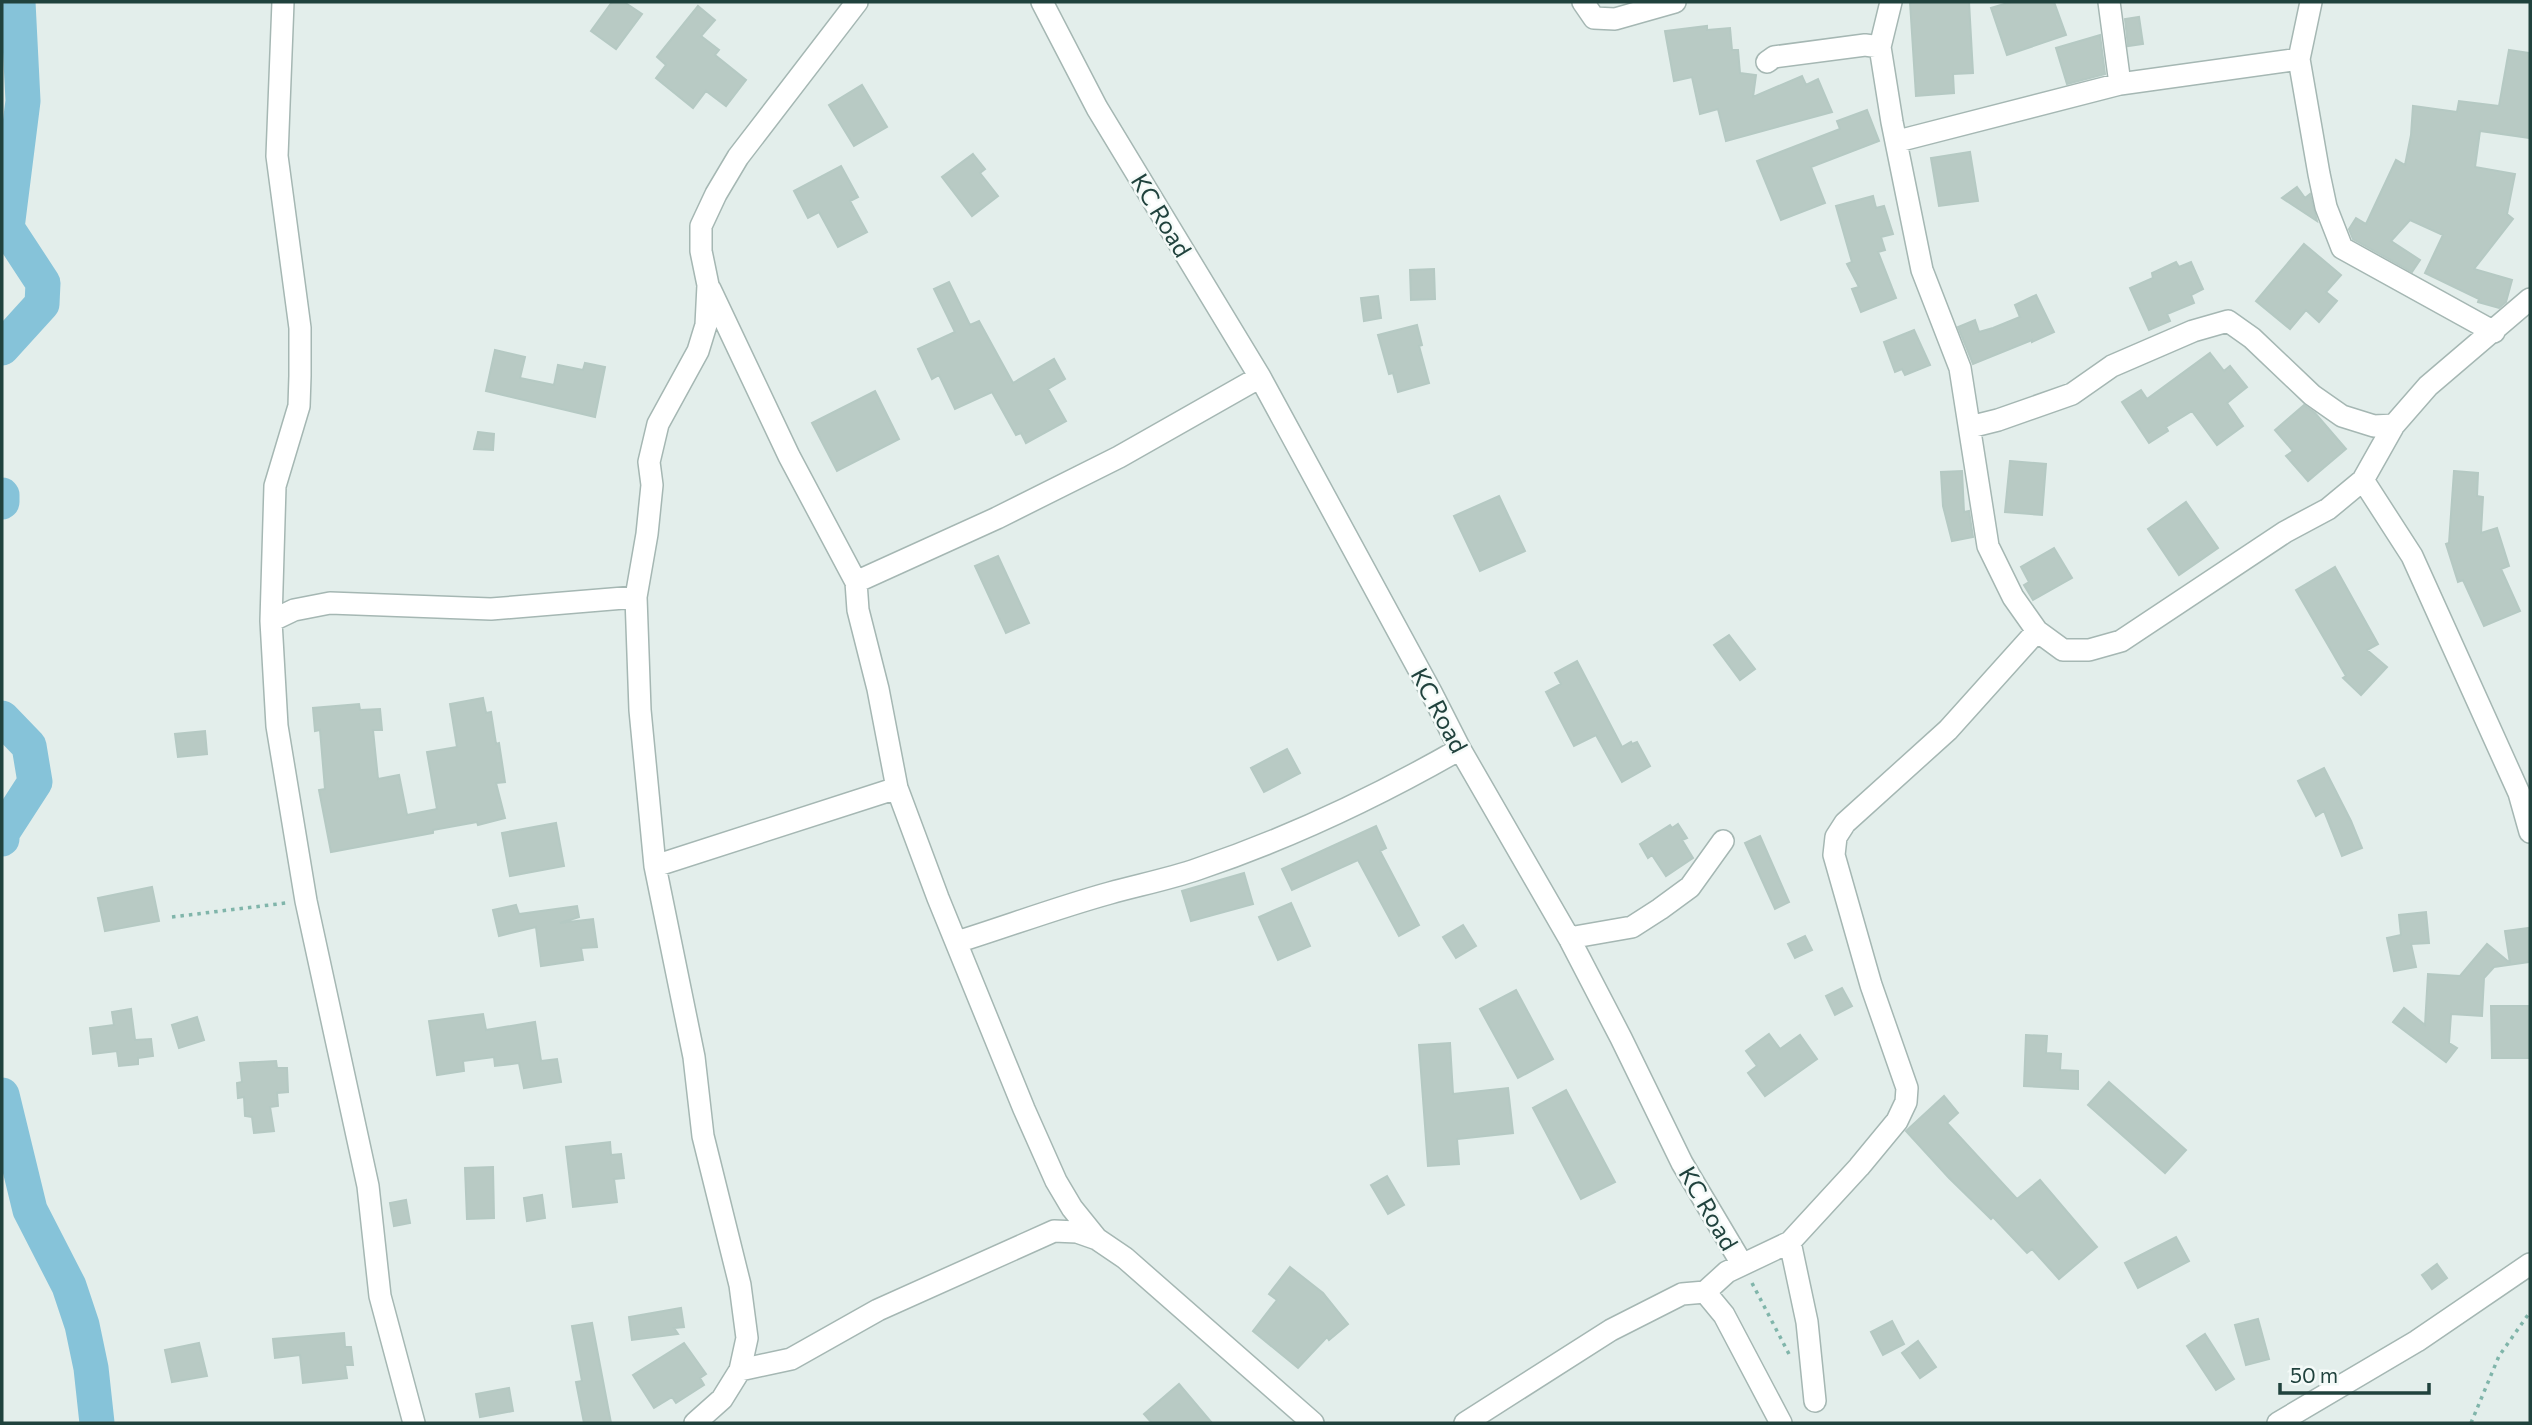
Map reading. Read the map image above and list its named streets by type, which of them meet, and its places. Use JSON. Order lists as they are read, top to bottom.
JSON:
{
  "streets": {
    "street": ["KC Road"]
  },
  "scale_bar": "50 m"
}
